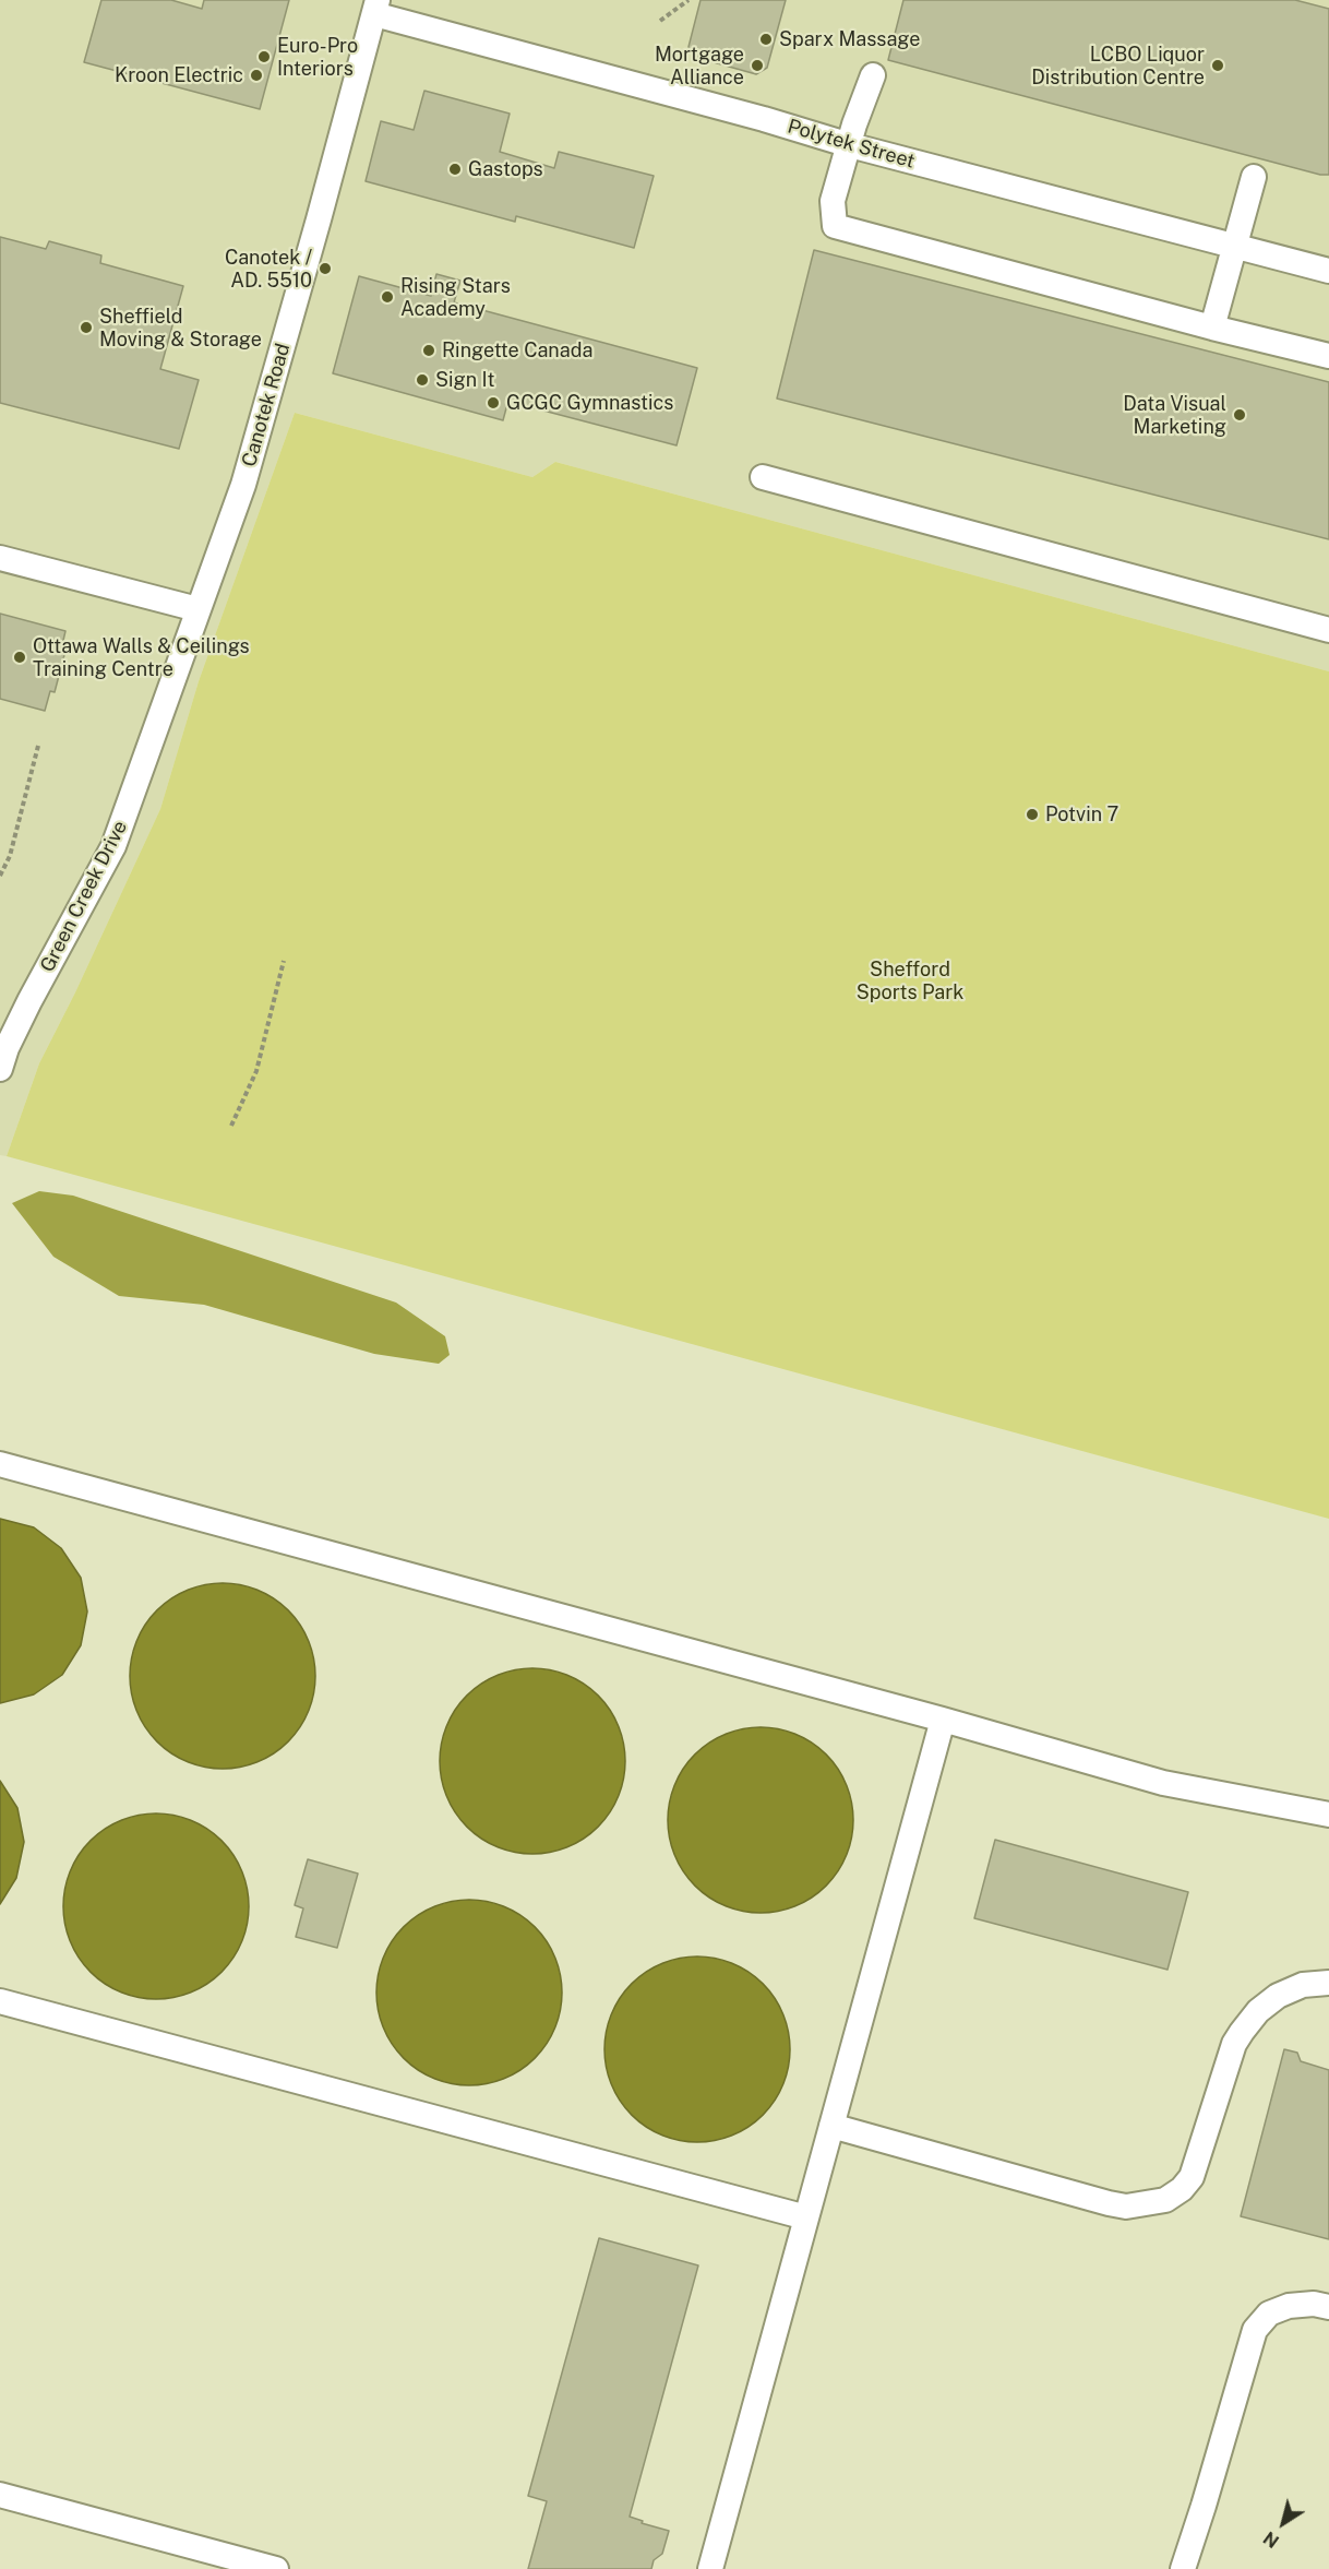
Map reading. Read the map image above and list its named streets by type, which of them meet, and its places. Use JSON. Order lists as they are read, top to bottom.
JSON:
{
  "streets": {
    "street": ["Polytek Street", "Canotek Road", "Green Creek Drive"]
  },
  "crossings": [
    ["Polytek Street", "Canotek Road"],
    ["Canotek Road", "Green Creek Drive"]
  ],
  "parks": ["Shefford Sports Park"],
  "places": [
    "Sparx Massage",
    "Euro-Pro Interiors",
    "Mortgage Alliance",
    "LCBO Liquor Distribution Centre",
    "Kroon Electric",
    "Gastops",
    "Canotek / AD. 5510",
    "Rising Stars Academy",
    "Sheffield Moving & Storage",
    "Ringette Canada",
    "Sign It",
    "GCGC Gymnastics",
    "Data Visual Marketing",
    "Ottawa Walls & Ceilings Training Centre",
    "Potvin 7"
  ],
  "north": "bottom left"
}
